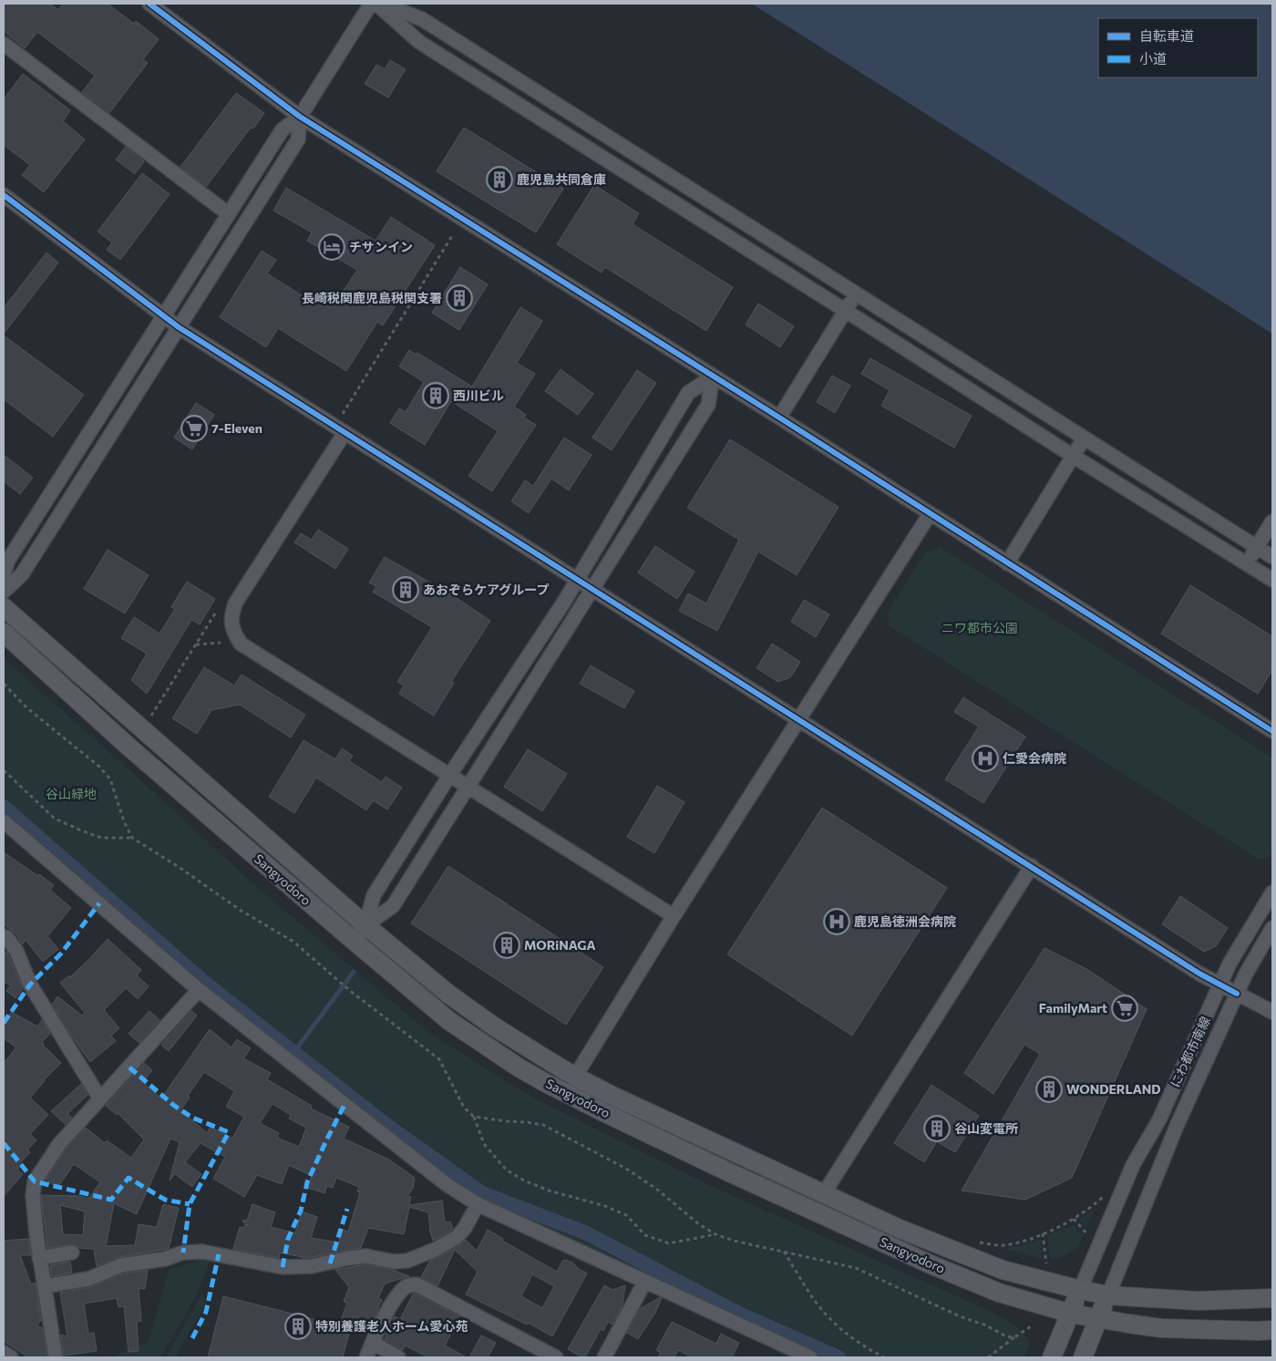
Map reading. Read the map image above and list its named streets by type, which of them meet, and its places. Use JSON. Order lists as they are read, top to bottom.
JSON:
{
  "streets": {
    "main road": ["Sangyodoro"],
    "street": ["にわ都市南線"]
  },
  "crossings": [
    ["Sangyodoro", "にわ都市南線"]
  ],
  "parks": ["ニワ都市公園", "谷山緑地"],
  "places": {
    "building": [
      "鹿児島共同倉庫",
      "長崎税関鹿児島税関支署",
      "西川ビル",
      "あおぞらケアグループ",
      "MORiNAGA",
      "WONDERLAND",
      "谷山変電所",
      "特別養護老人ホーム愛心苑"
    ],
    "hotel": ["チサンイン"],
    "supermarket": ["7-Eleven", "FamilyMart"],
    "hospital": ["仁愛会病院", "鹿児島徳洲会病院"]
  },
  "legend": ["自転車道", "小道"]
}
